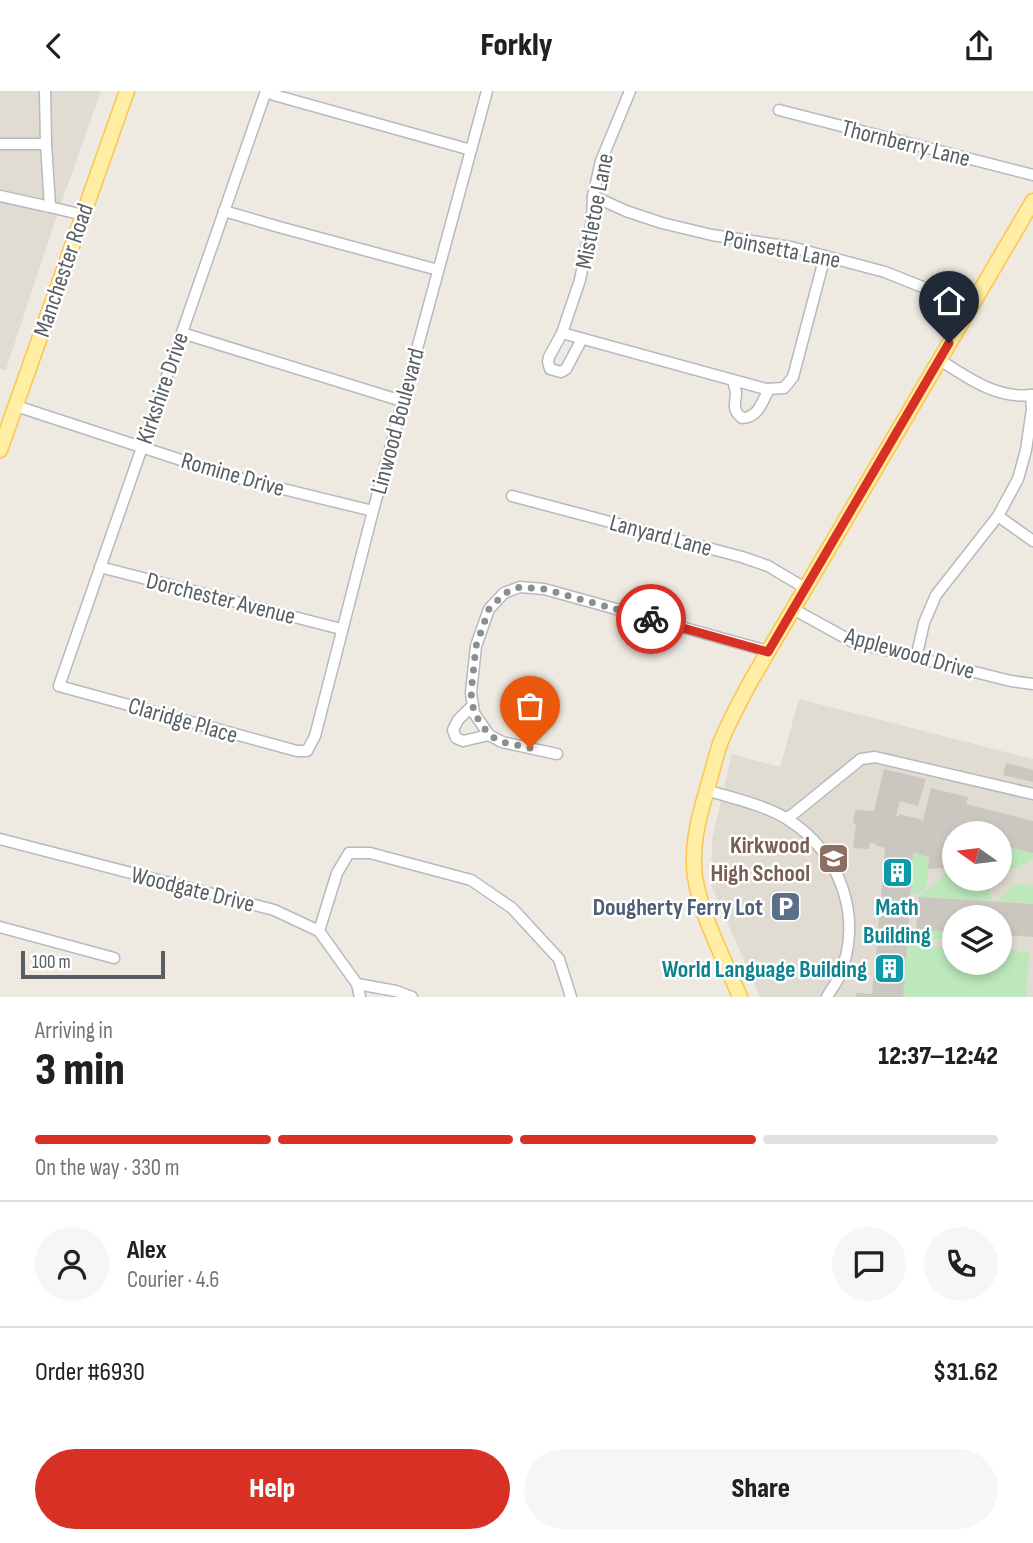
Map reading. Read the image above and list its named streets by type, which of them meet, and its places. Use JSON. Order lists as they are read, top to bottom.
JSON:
{
  "streets": {
    "main road": ["Manchester Road"],
    "street": [
      "Thornberry Lane",
      "Mistletoe Lane",
      "Poinsetta Lane",
      "Kirkshire Drive",
      "Linwood Boulevard",
      "Romine Drive",
      "Lanyard Lane",
      "Dorchester Avenue",
      "Applewood Drive",
      "Claridge Place",
      "Woodgate Drive"
    ]
  },
  "crossings": [
    ["Mistletoe Lane", "Poinsetta Lane"],
    ["Manchester Road", "Romine Drive"],
    ["Kirkshire Drive", "Romine Drive"],
    ["Kirkshire Drive", "Dorchester Avenue"],
    ["Kirkshire Drive", "Claridge Place"],
    ["Linwood Boulevard", "Romine Drive"],
    ["Linwood Boulevard", "Dorchester Avenue"],
    ["Linwood Boulevard", "Claridge Place"]
  ],
  "places": {
    "school or university": ["Kirkwood High School"],
    "building": ["Math Building", "World Language Building"],
    "parking": ["Dougherty Ferry Lot"]
  },
  "scale_bar": "100 m",
  "north": "left",
  "page": {
    "header": "Forkly",
    "scale": "100 m",
    "heading": ["3 min", "Arriving in", "12:37–12:42"],
    "panel": [
      "Alex",
      "Courier · 4.6",
      "Order #6930",
      "$31.62"
    ],
    "bar": "On the way · 330 m",
    "buttons": ["Help", "Share"]
  }
}
